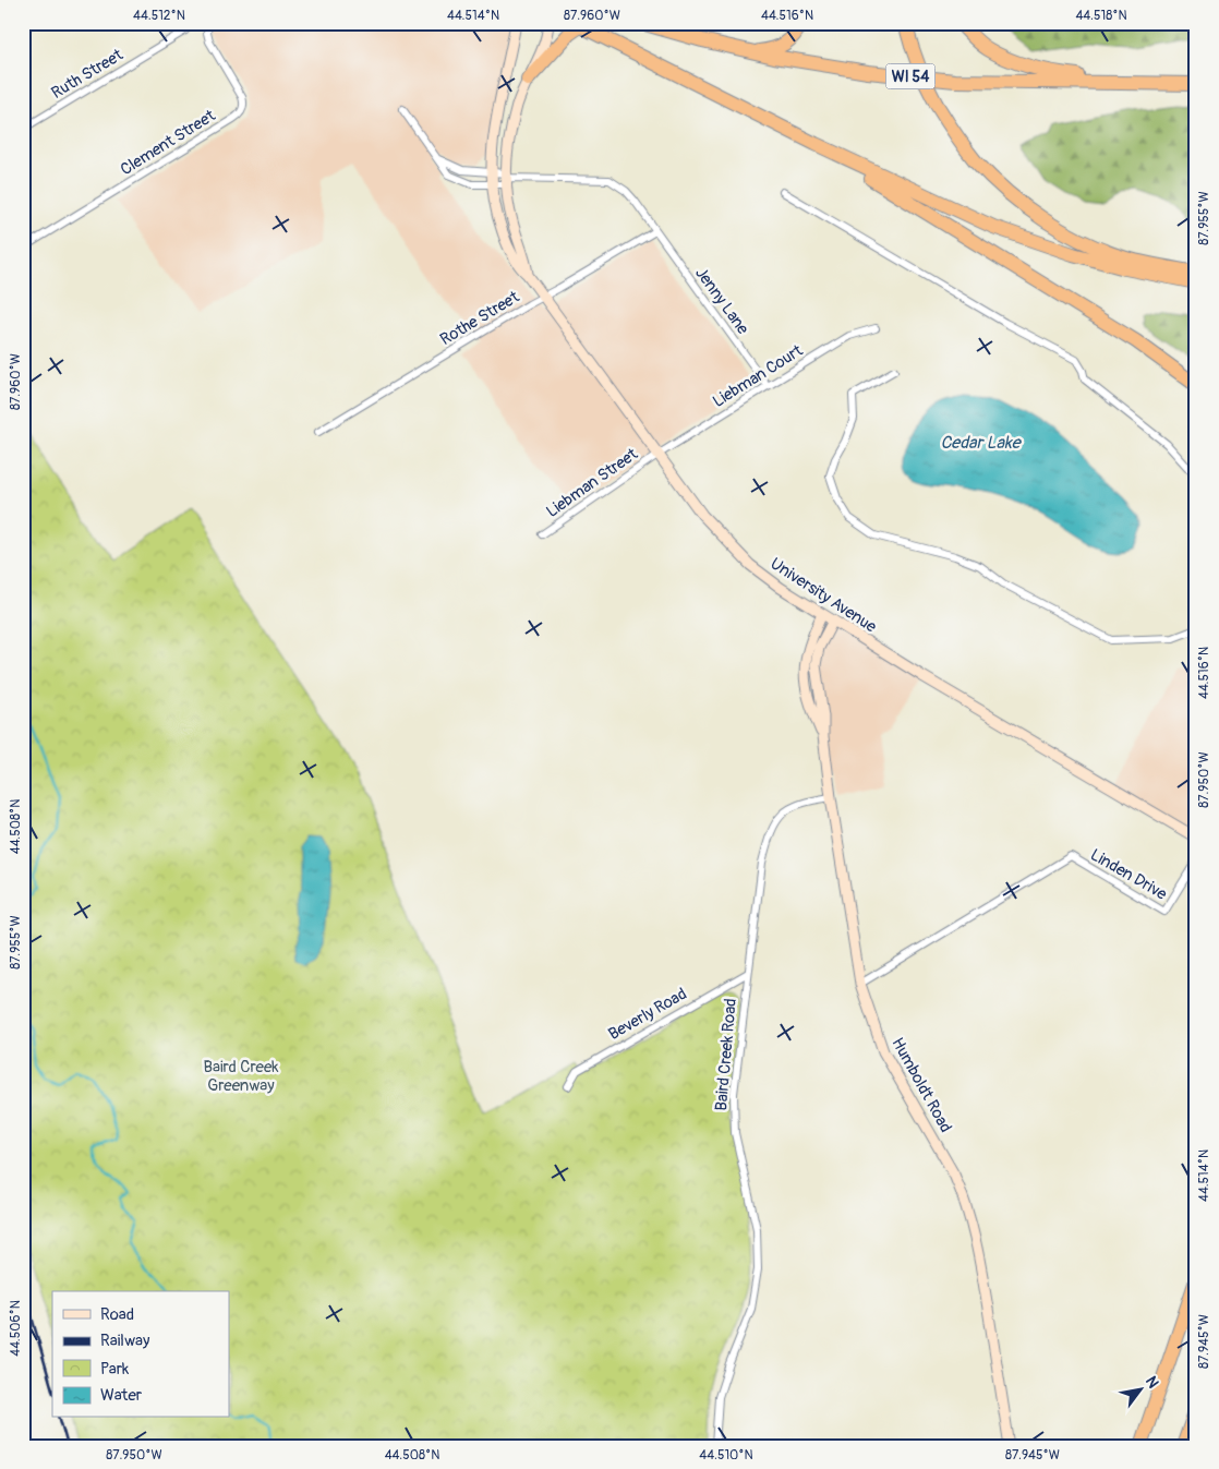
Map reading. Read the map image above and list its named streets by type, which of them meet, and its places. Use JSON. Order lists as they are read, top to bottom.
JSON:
{
  "streets": {
    "highway": ["WI 54"],
    "main road": ["University Avenue", "Humboldt Road"],
    "street": [
      "Ruth Street",
      "Clement Street",
      "Jenny Lane",
      "Rothe Street",
      "Liebman Court",
      "Liebman Street",
      "Linden Drive",
      "Beverly Road",
      "Baird Creek Road"
    ]
  },
  "crossings": [
    ["Jenny Lane", "Rothe Street"],
    ["Jenny Lane", "Liebman Court"],
    ["Rothe Street", "University Avenue"],
    ["Liebman Court", "Liebman Street"],
    ["Liebman Court", "University Avenue"],
    ["Liebman Street", "University Avenue"],
    ["University Avenue", "Humboldt Road"],
    ["Linden Drive", "Humboldt Road"],
    ["Beverly Road", "Baird Creek Road"],
    ["Baird Creek Road", "Humboldt Road"]
  ],
  "water": ["Cedar Lake"],
  "parks": ["Baird Creek Greenway"],
  "legend": [
    "Road",
    "Railway",
    "Park",
    "Water"
  ],
  "north": "top right",
  "coordinates": [
    "44.512°N",
    "44.514°N",
    "87.960°W",
    "44.516°N",
    "44.518°N",
    "87.955°W",
    "87.950°W",
    "44.508°N",
    "44.506°N",
    "87.945°W",
    "44.510°N"
  ]
}
